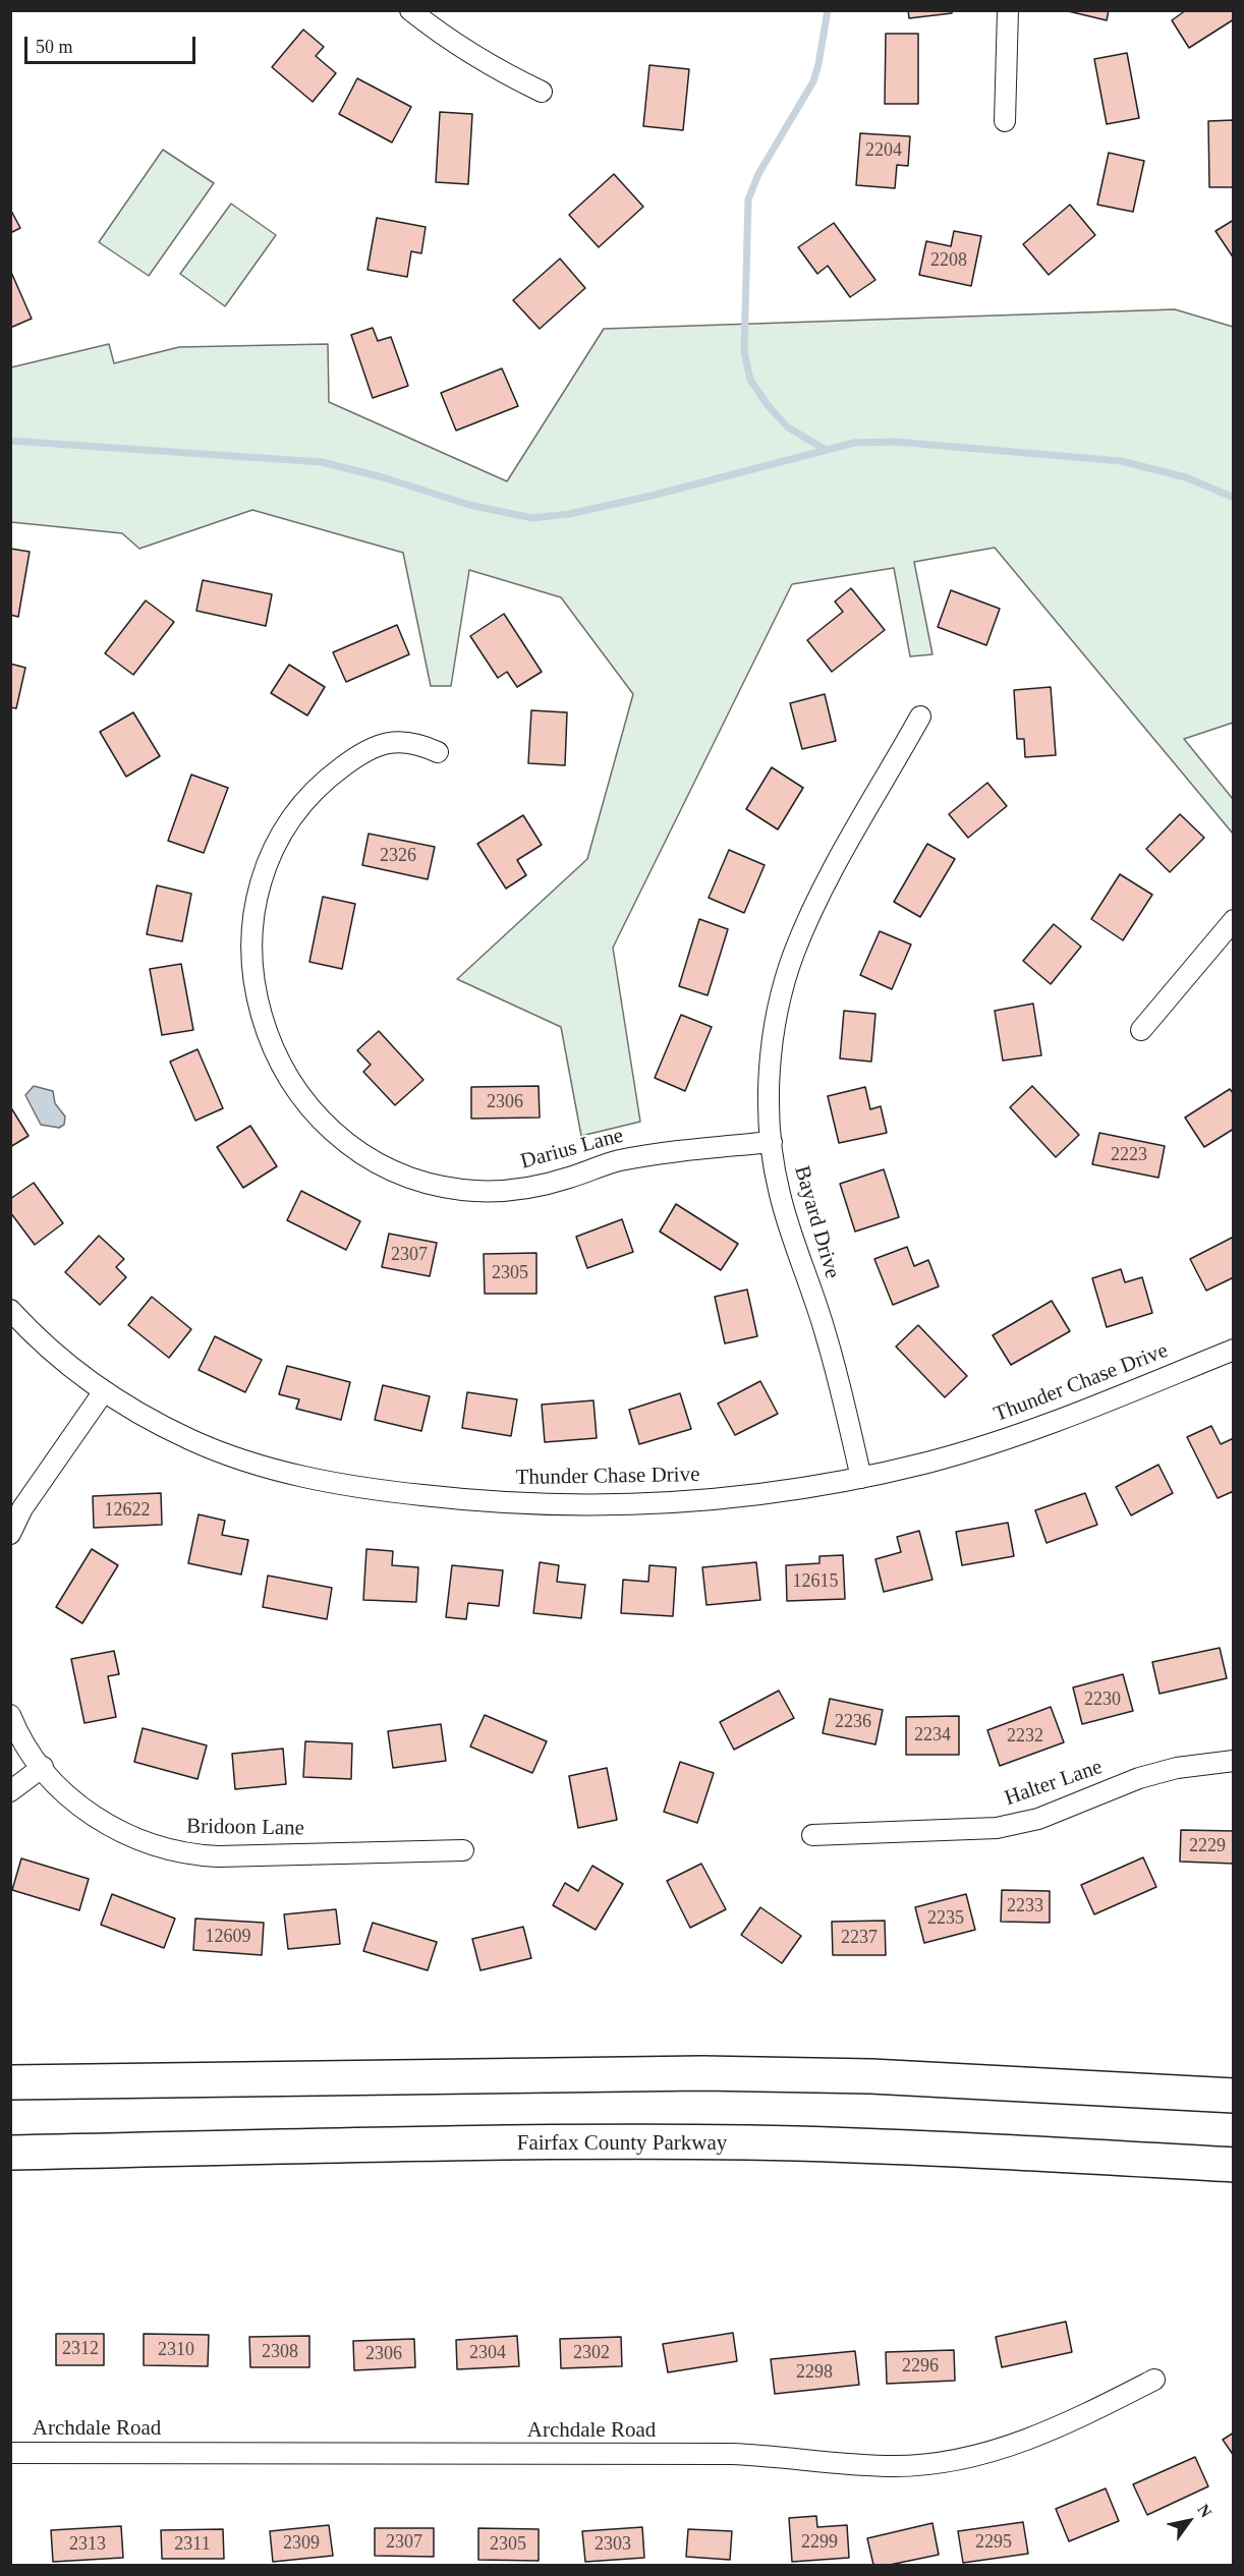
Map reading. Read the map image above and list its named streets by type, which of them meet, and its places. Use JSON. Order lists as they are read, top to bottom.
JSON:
{
  "streets": {
    "highway": ["Fairfax County Parkway"],
    "street": [
      "Darius Lane",
      "Bayard Drive",
      "Thunder Chase Drive",
      "Halter Lane",
      "Bridoon Lane",
      "Archdale Road"
    ]
  },
  "crossings": [
    ["Darius Lane", "Bayard Drive"],
    ["Bayard Drive", "Thunder Chase Drive"]
  ],
  "house_numbers": [
    "2204",
    "2208",
    "2326",
    "2306",
    "2223",
    "2307",
    "2305",
    "12622",
    "12615",
    "2230",
    "2236",
    "2234",
    "2232",
    "2229",
    "2233",
    "2235",
    "12609",
    "2237",
    "2312",
    "2310",
    "2308",
    "2304",
    "2302",
    "2306",
    "2296",
    "2298",
    "2307",
    "2299",
    "2295",
    "2309",
    "2313",
    "2311",
    "2305",
    "2303"
  ],
  "scale_bar": "50 m",
  "north": "top right"
}
